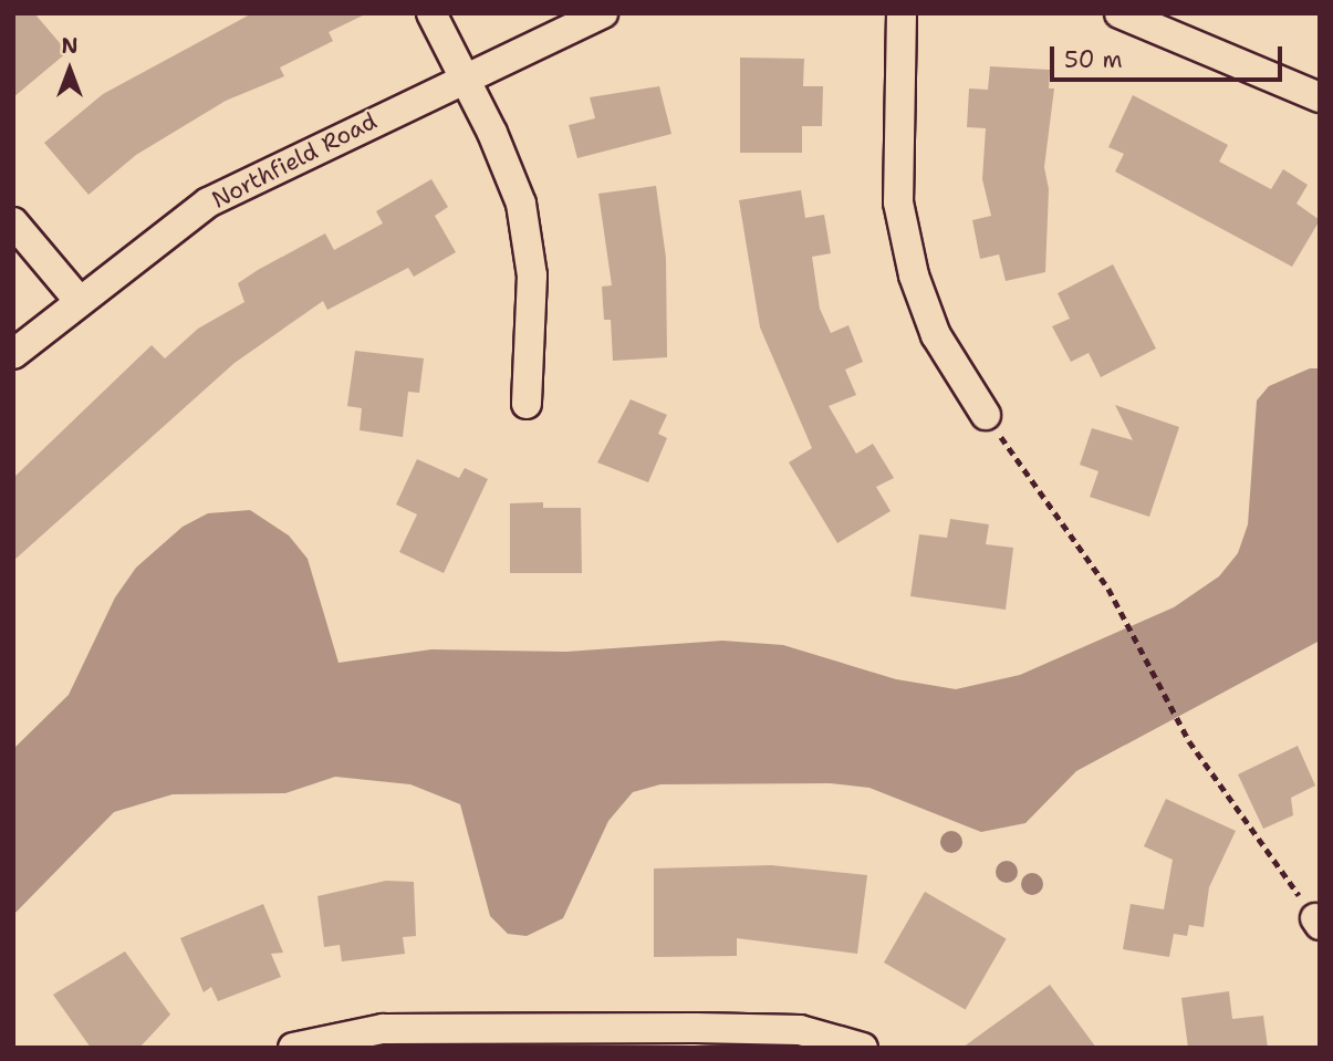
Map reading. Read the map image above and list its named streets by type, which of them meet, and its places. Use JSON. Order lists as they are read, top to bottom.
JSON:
{
  "streets": {
    "street": ["Northfield Road"]
  },
  "scale_bar": "50 m",
  "north": "top"
}
